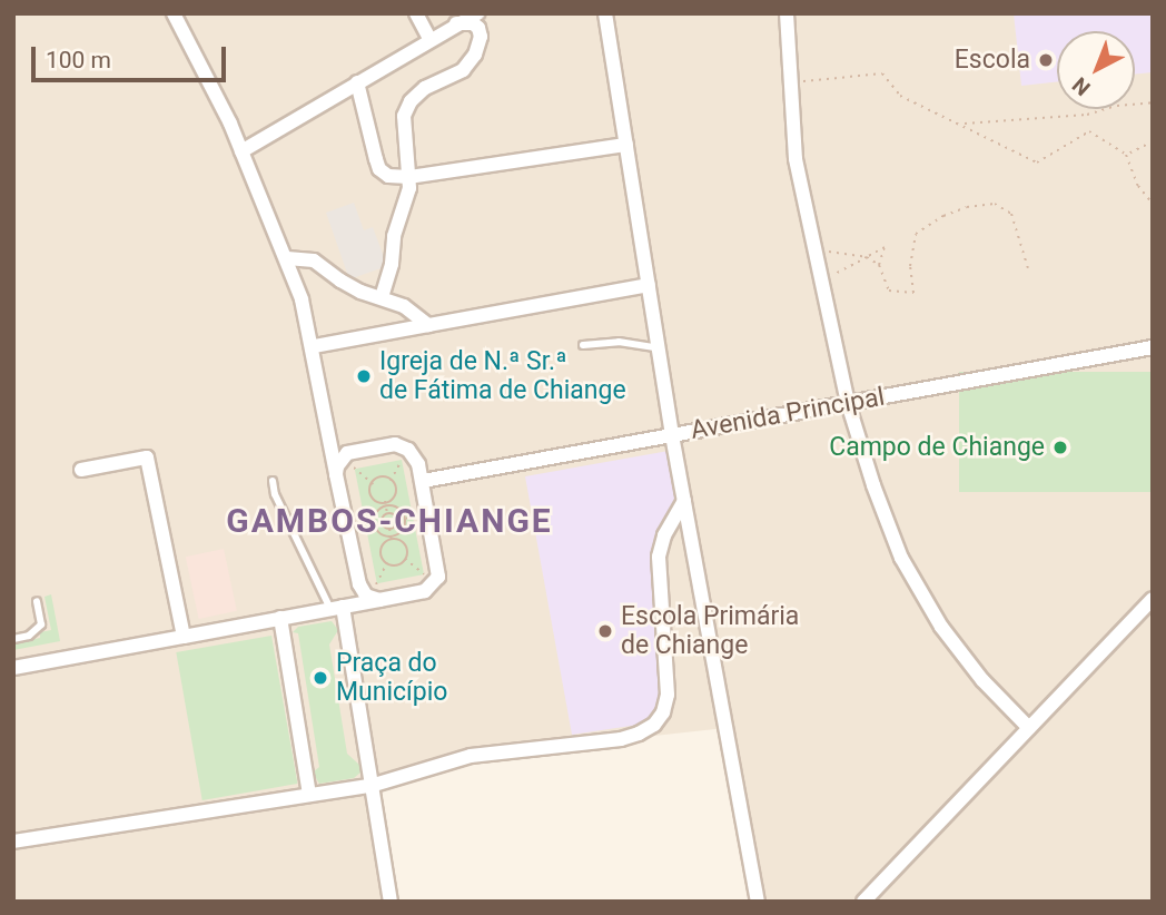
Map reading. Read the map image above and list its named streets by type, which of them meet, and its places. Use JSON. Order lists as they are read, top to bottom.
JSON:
{
  "streets": {
    "street": ["Avenida Principal"]
  },
  "districts": ["GAMBOS-CHIANGE"],
  "places": [
    "Escola",
    "Igreja de N.ª Sr.ª de Fátima de Chiange",
    "Campo de Chiange",
    "Escola Primária de Chiange",
    "Praça do Município"
  ],
  "scale_bar": "100 m",
  "north": "bottom left"
}
